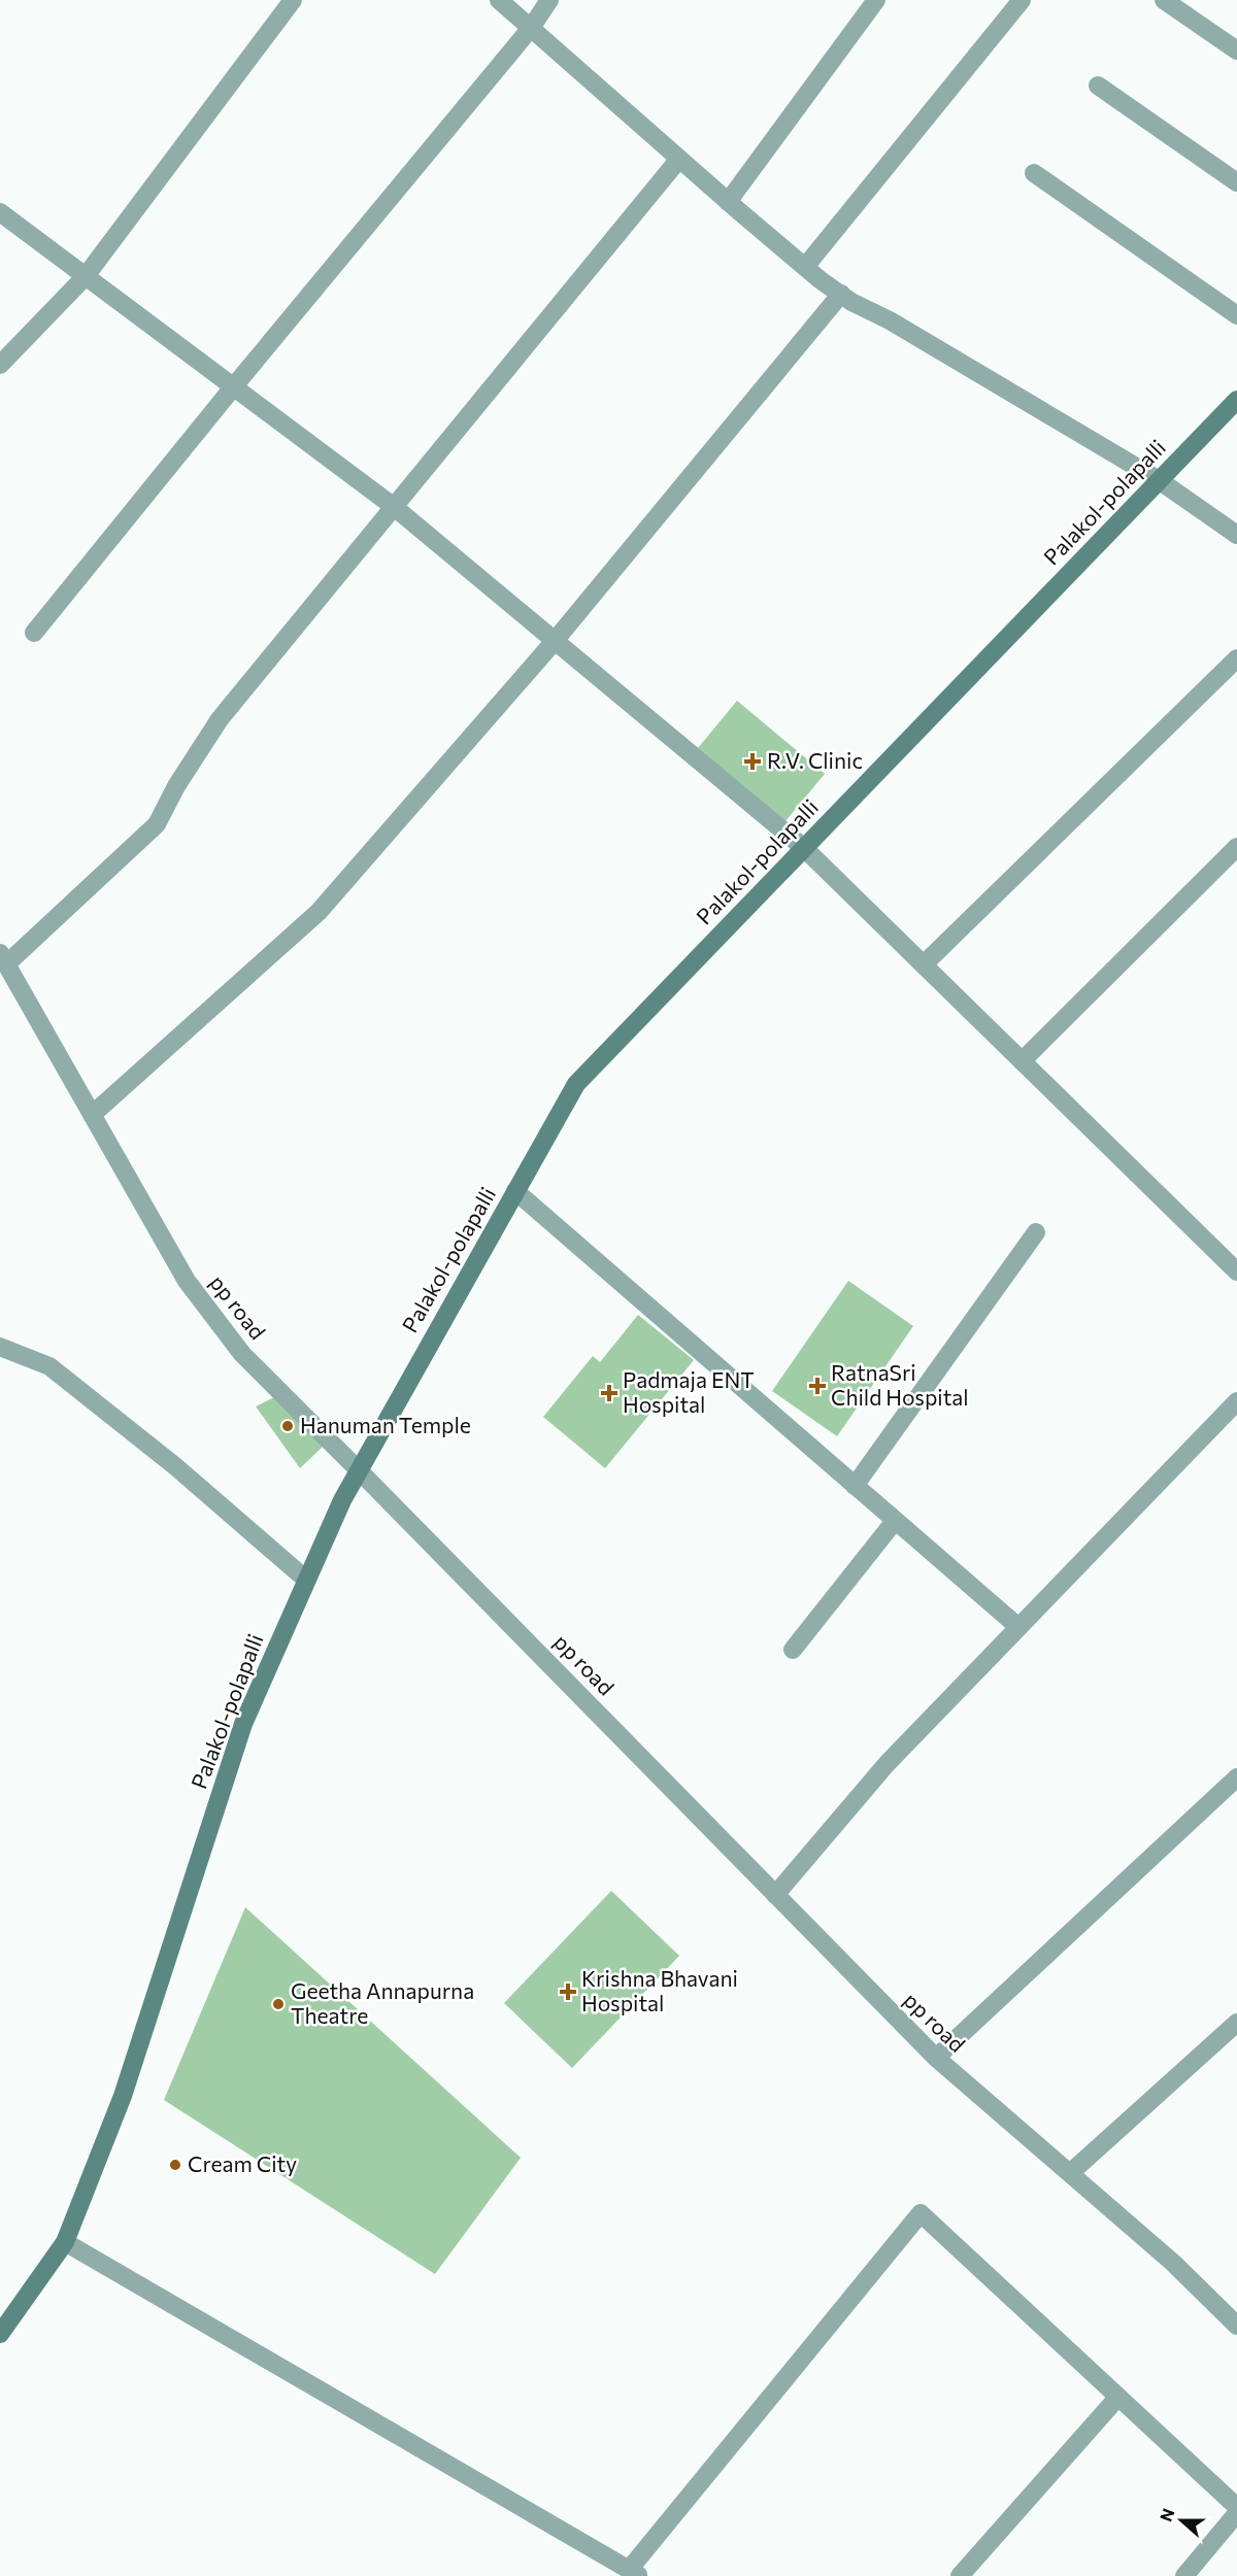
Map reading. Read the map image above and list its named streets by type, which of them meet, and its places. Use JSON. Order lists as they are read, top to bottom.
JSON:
{
  "streets": {
    "street": ["Palakol-polapalli", "pp road"]
  },
  "crossings": [
    ["Palakol-polapalli", "pp road"]
  ],
  "places": {
    "health": [
      "R.V. Clinic",
      "RatnaSri Child Hospital",
      "Padmaja ENT Hospital",
      "Krishna Bhavani Hospital"
    ],
    "other": ["Hanuman Temple", "Geetha Annapurna Theatre", "Cream City"]
  },
  "north": "left"
}
